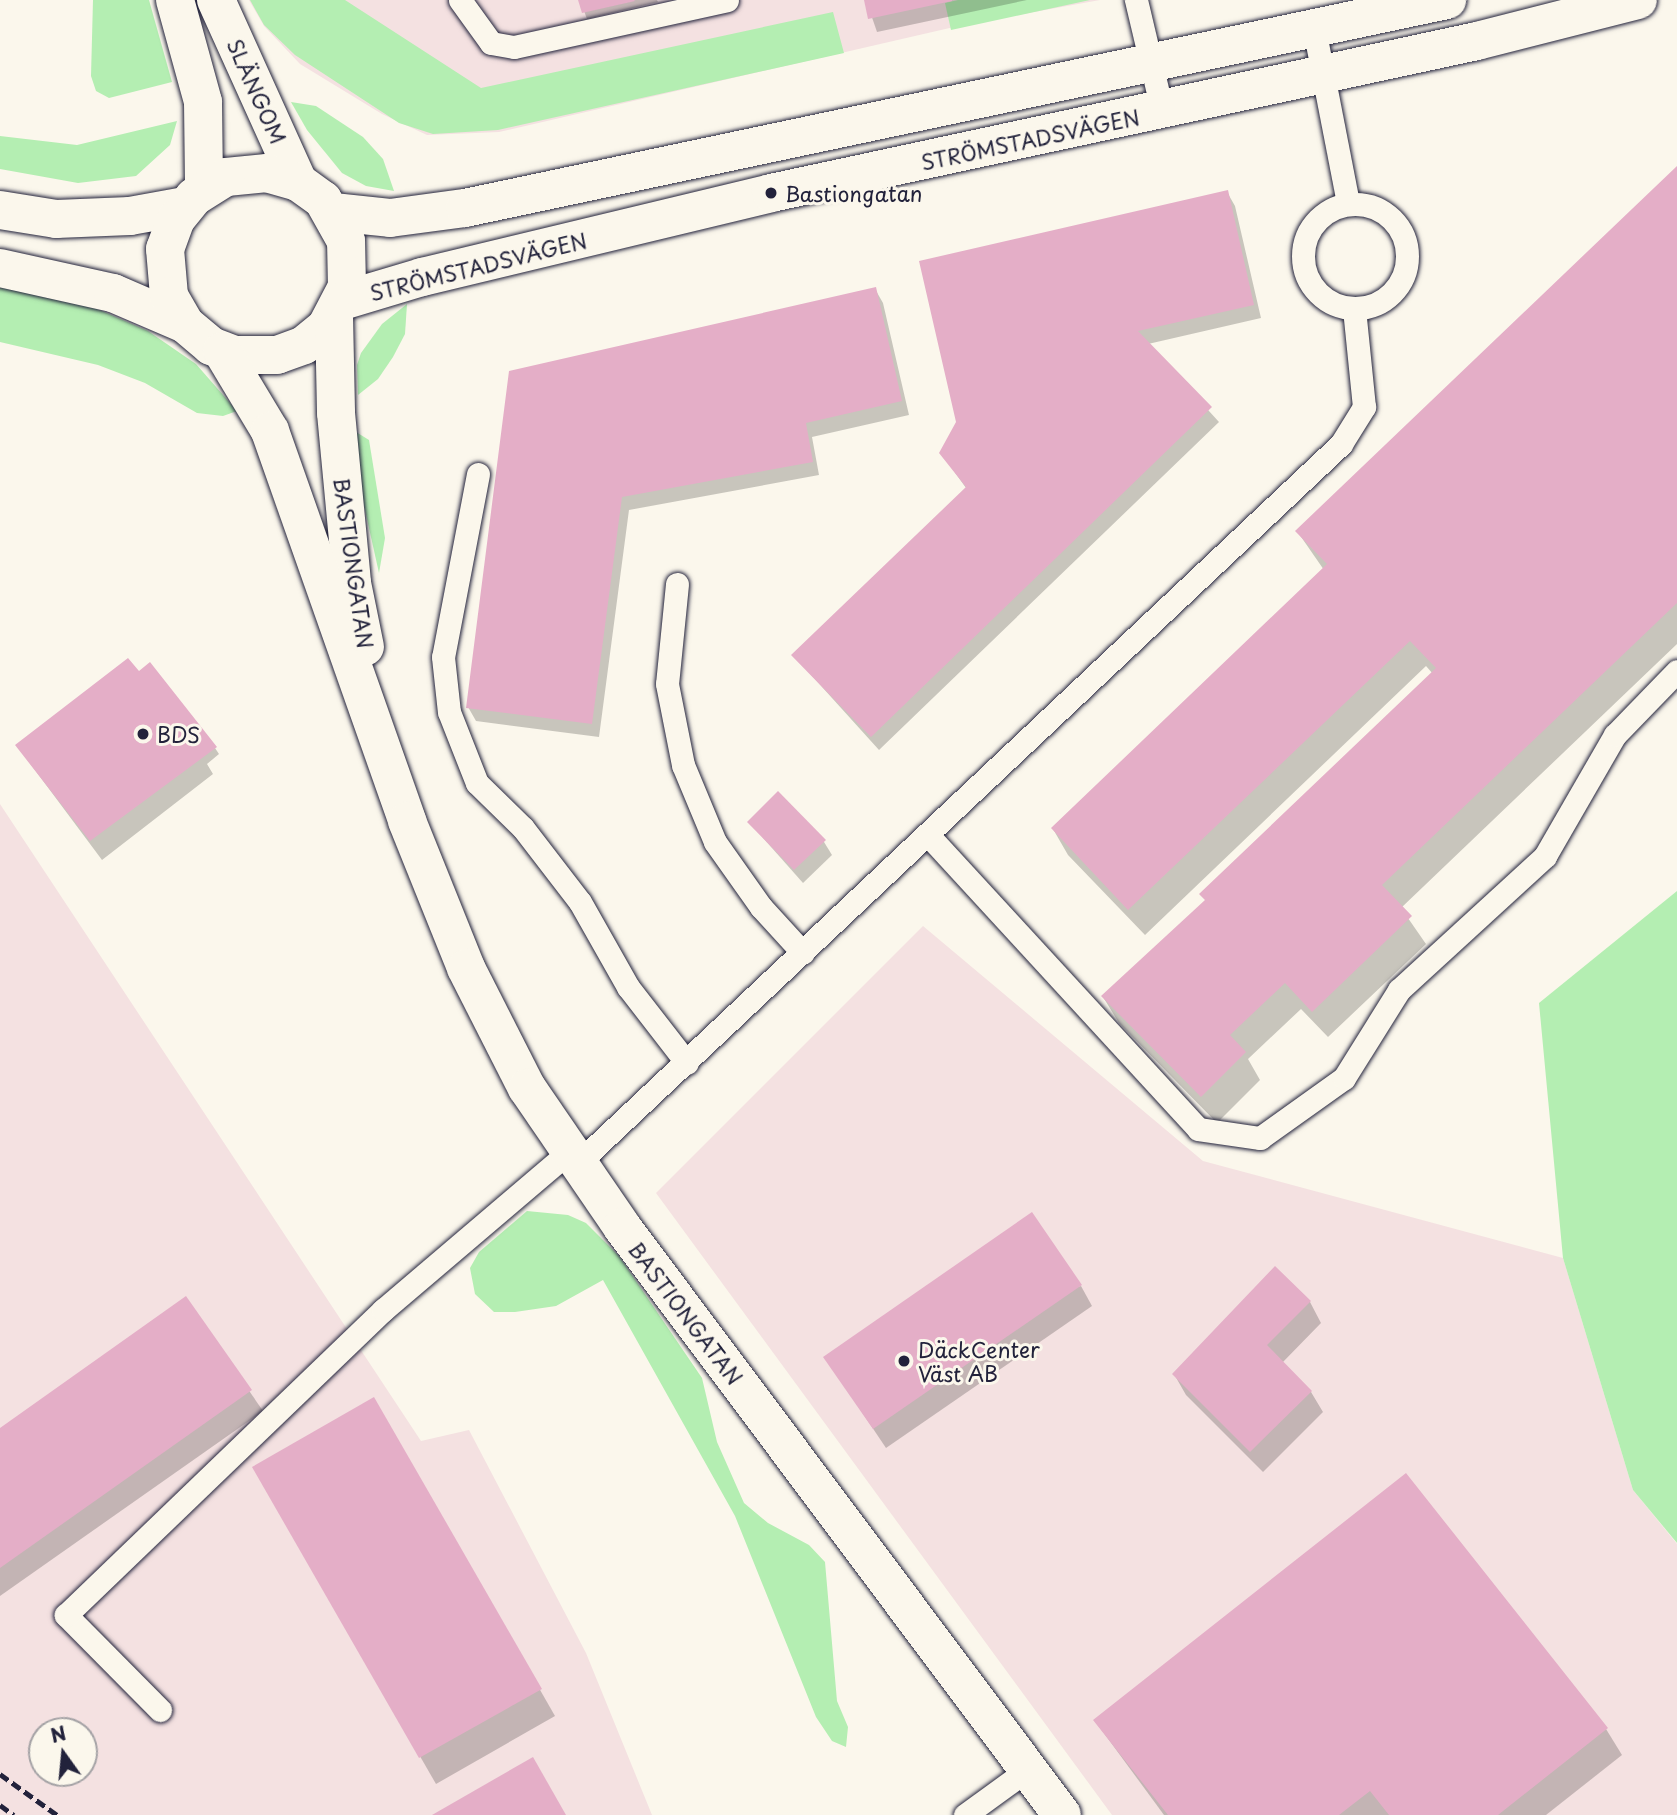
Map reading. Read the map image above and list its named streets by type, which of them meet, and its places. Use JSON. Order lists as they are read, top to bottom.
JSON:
{
  "streets": {
    "main road": ["SLÄNGOM", "STRÖMSTADSVÄGEN", "BASTIONGATAN"]
  },
  "crossings": [
    ["SLÄNGOM", "STRÖMSTADSVÄGEN"],
    ["SLÄNGOM", "BASTIONGATAN"],
    ["STRÖMSTADSVÄGEN", "BASTIONGATAN"]
  ],
  "places": ["Bastiongatan", "BDS", "DäckCenter Väst AB"],
  "north": "top"
}
